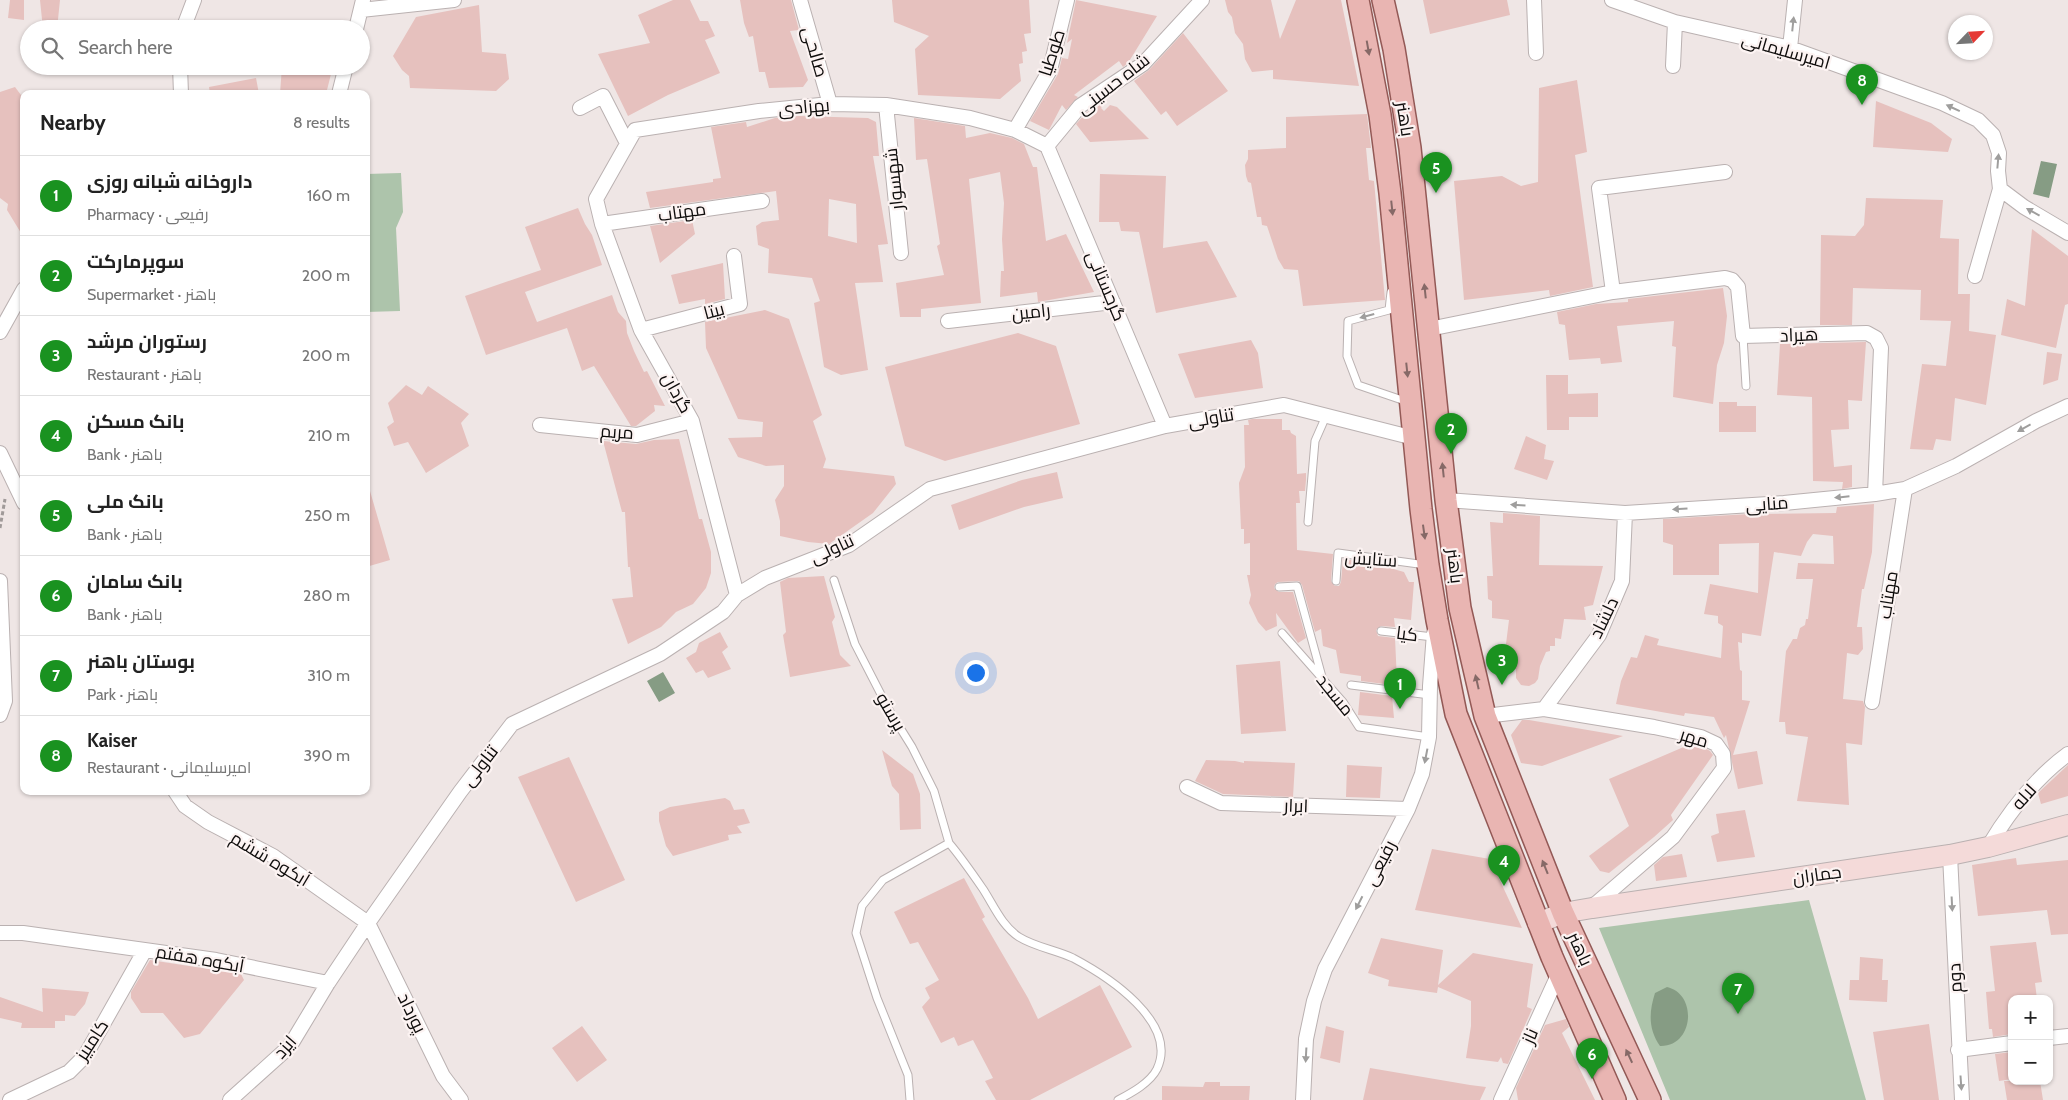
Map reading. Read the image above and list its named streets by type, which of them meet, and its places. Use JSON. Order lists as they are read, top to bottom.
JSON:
{
  "streets": {
    "main road": ["باهنر", "جماران"],
    "street": [
      "امیرسلیمانی",
      "صالحی",
      "طوطیا",
      "شاه حسینی",
      "بهزادی",
      "شهسوار",
      "مهتاب",
      "گرجستانی",
      "بیتا",
      "رامین",
      "هیراد",
      "گردان",
      "تناولی",
      "مریم",
      "منایی",
      "دلشاد",
      "مهر",
      "لاله",
      "ابرار",
      "آبکوه ششم",
      "رفیعی",
      "آبکوه هفتم",
      "دوم",
      "پورداد",
      "ناز",
      "کامبیز",
      "ایزد"
    ],
    "lane": [
      "ستایش",
      "کیا",
      "مسجد",
      "پرستو"
    ]
  },
  "crossings": [
    ["صالحی", "بهزادی"],
    ["طوطیا", "بهزادی"],
    ["شاه حسینی", "بهزادی"],
    ["شاه حسینی", "گرجستانی"],
    ["بهزادی", "شهسوار"],
    ["بهزادی", "گرجستانی"],
    ["بهزادی", "گردان"],
    ["باهنر", "تناولی"],
    ["باهنر", "منایی"],
    ["باهنر", "ستایش"],
    ["باهنر", "کیا"],
    ["باهنر", "مهر"],
    ["باهنر", "رفیعی"],
    ["باهنر", "جماران"],
    ["باهنر", "ناز"],
    ["مهتاب", "گردان"],
    ["مهتاب", "منایی"],
    ["گرجستانی", "رامین"],
    ["گرجستانی", "تناولی"],
    ["بیتا", "گردان"],
    ["هیراد", "منایی"],
    ["گردان", "تناولی"],
    ["گردان", "مریم"],
    ["تناولی", "آبکوه ششم"],
    ["تناولی", "پورداد"],
    ["منایی", "دلشاد"],
    ["دلشاد", "مهر"],
    ["کیا", "رفیعی"],
    ["مسجد", "رفیعی"],
    ["مهر", "جماران"],
    ["لاله", "جماران"],
    ["ابرار", "رفیعی"],
    ["آبکوه ششم", "پورداد"],
    ["جماران", "دوم"],
    ["آبکوه هفتم", "کامبیز"],
    ["آبکوه هفتم", "ایزد"]
  ],
  "one_way": [
    "امیرسلیمانی",
    "منایی",
    "رفیعی",
    "دوم"
  ],
  "north": "top right",
  "page": {
    "search": "Search here",
    "pins": [
      "8",
      "5",
      "2",
      "3",
      "1",
      "4",
      "7",
      "6"
    ],
    "heading": ["Nearby", "8 results"],
    "list": [
      {
        "mark": "1",
        "name": "داروخانه شبانه روزی",
        "note": "Pharmacy · رفیعی",
        "value": "160 m"
      },
      {
        "mark": "2",
        "name": "سوپرمارکت",
        "note": "Supermarket · باهنر",
        "value": "200 m"
      },
      {
        "mark": "3",
        "name": "رستوران مرشد",
        "note": "Restaurant · باهنر",
        "value": "200 m"
      },
      {
        "mark": "4",
        "name": "بانک مسکن",
        "note": "Bank · باهنر",
        "value": "210 m"
      },
      {
        "mark": "5",
        "name": "بانک ملی",
        "note": "Bank · باهنر",
        "value": "250 m"
      },
      {
        "mark": "6",
        "name": "بانک سامان",
        "note": "Bank · باهنر",
        "value": "280 m"
      },
      {
        "mark": "7",
        "name": "بوستان باهنر",
        "note": "Park · باهنر",
        "value": "310 m"
      },
      {
        "mark": "8",
        "name": "Kaiser",
        "note": "Restaurant · امیرسلیمانی",
        "value": "390 m"
      }
    ],
    "map_buttons": ["+", "−"]
  }
}
